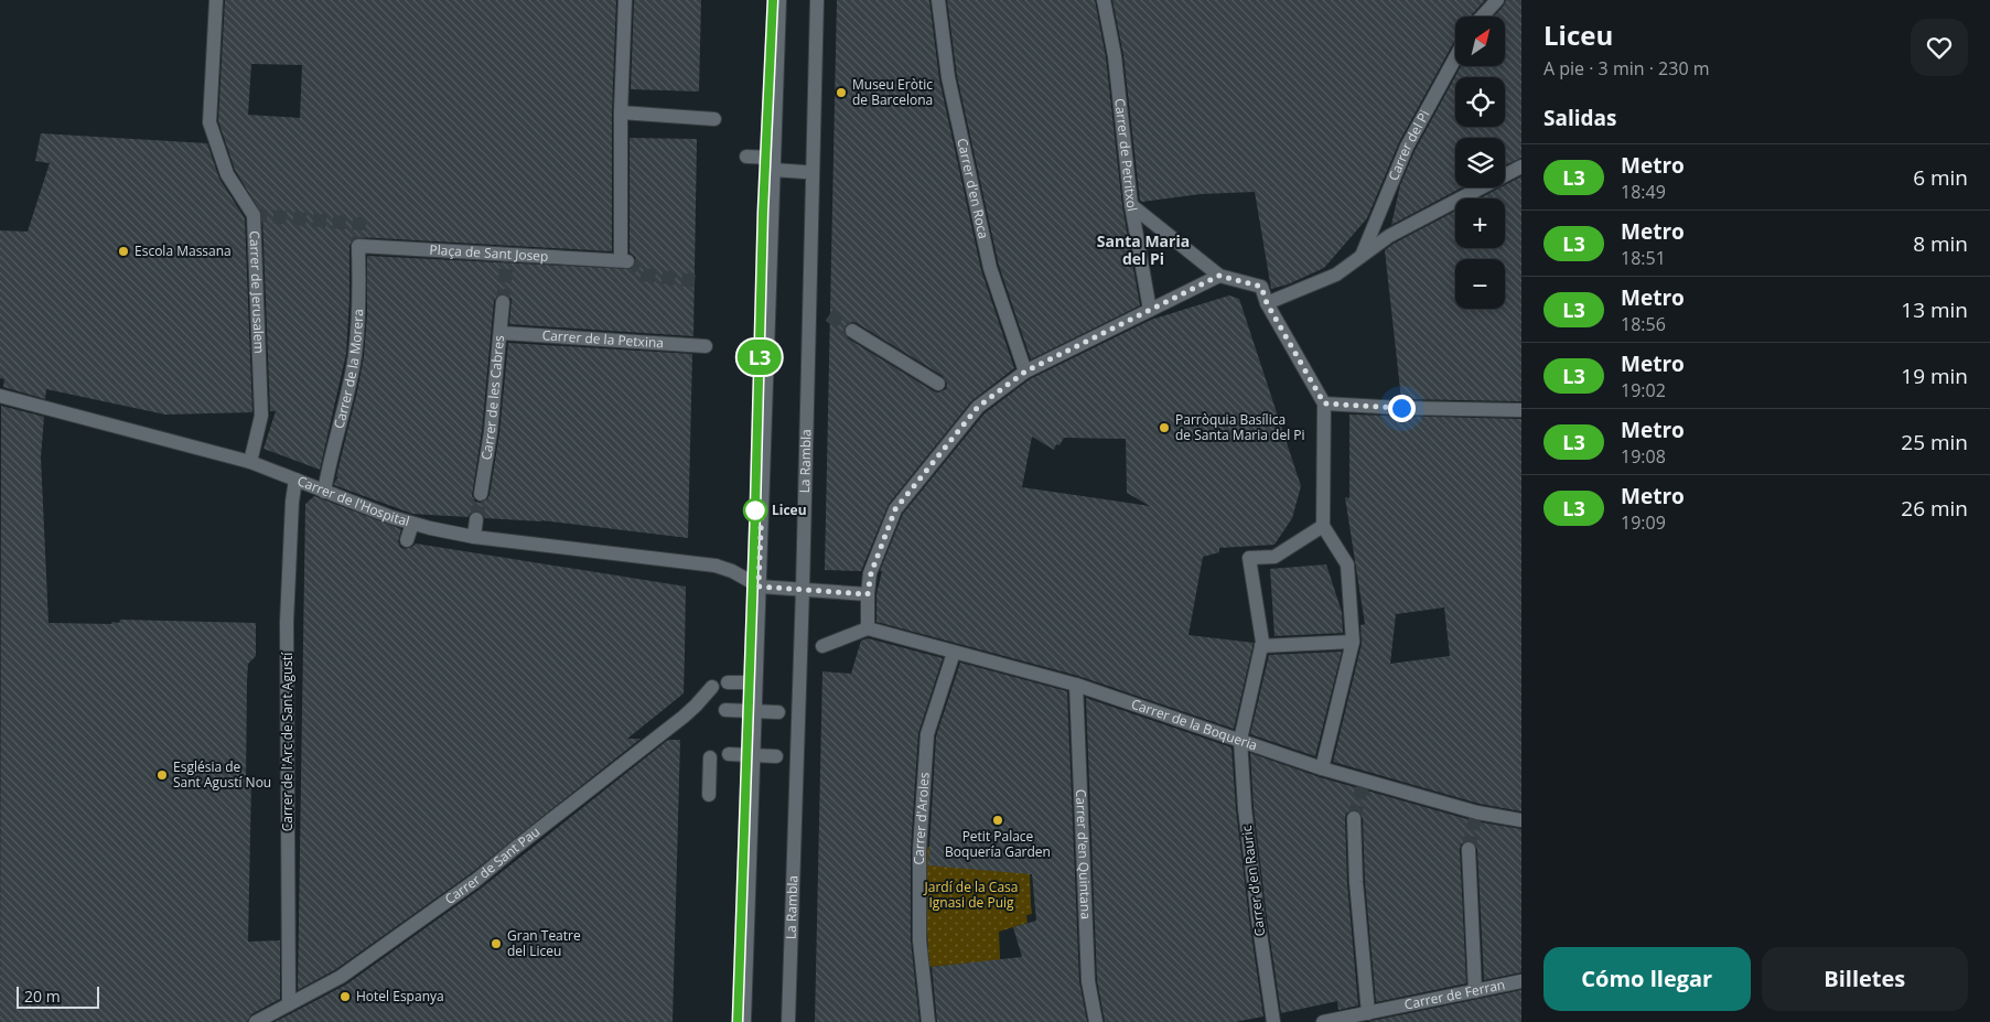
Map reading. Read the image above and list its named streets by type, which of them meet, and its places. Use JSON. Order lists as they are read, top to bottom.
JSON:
{
  "streets": {
    "street": [
      "Carrer del Pi",
      "Carrer de Petritxol",
      "Carrer d'en Roca",
      "Plaça de Sant Josep",
      "Carrer de Jerusalem",
      "Carrer de la Petxina",
      "Carrer de la Morera",
      "Carrer de les Cabres",
      "La Rambla",
      "Carrer de l'Hospital",
      "Carrer de la Boqueria",
      "Carrer de l'Arc de Sant Agustí",
      "Carrer d'Aroles",
      "Carrer d'en Quintana",
      "Carrer de Sant Pau",
      "Carrer d'en Rauric",
      "Carrer de Ferran"
    ]
  },
  "crossings": [
    ["Plaça de Sant Josep", "Carrer de la Morera"],
    ["Carrer de Jerusalem", "Carrer de l'Hospital"],
    ["Carrer de la Petxina", "Carrer de les Cabres"],
    ["Carrer de la Morera", "Carrer de l'Hospital"],
    ["Carrer de l'Hospital", "Carrer de l'Arc de Sant Agustí"],
    ["Carrer de la Boqueria", "Carrer d'Aroles"],
    ["Carrer de la Boqueria", "Carrer d'en Quintana"],
    ["Carrer de la Boqueria", "Carrer d'en Rauric"],
    ["Carrer de l'Arc de Sant Agustí", "Carrer de Sant Pau"]
  ],
  "districts": ["Santa Maria del Pi"],
  "parks": ["Jardí de la Casa Ignasi de Puig"],
  "places": [
    "Museu Eròtic de Barcelona",
    "Escola Massana",
    "Parròquia Basílica de Santa Maria del Pi",
    "Liceu",
    "Església de Sant Agustí Nou",
    "Petit Palace Boquería Garden",
    "Gran Teatre del Liceu",
    "Hotel Espanya"
  ],
  "lines": ["metro line L3"],
  "scale_bar": "20 m",
  "north": "top right",
  "page": {
    "on_map": "L3",
    "heading": [
      ["Liceu", "A pie · 3 min · 230 m"],
      "Salidas"
    ],
    "map_buttons": ["+", "−"],
    "list": [
      {
        "mark": "L3",
        "name": "Metro",
        "note": "18:49",
        "value": "6 min"
      },
      {
        "mark": "L3",
        "name": "Metro",
        "note": "18:51",
        "value": "8 min"
      },
      {
        "mark": "L3",
        "name": "Metro",
        "note": "18:56",
        "value": "13 min"
      },
      {
        "mark": "L3",
        "name": "Metro",
        "note": "19:02",
        "value": "19 min"
      },
      {
        "mark": "L3",
        "name": "Metro",
        "note": "19:08",
        "value": "25 min"
      },
      {
        "mark": "L3",
        "name": "Metro",
        "note": "19:09",
        "value": "26 min"
      }
    ],
    "buttons": ["Cómo llegar", "Billetes"],
    "scale": "20 m"
  }
}
